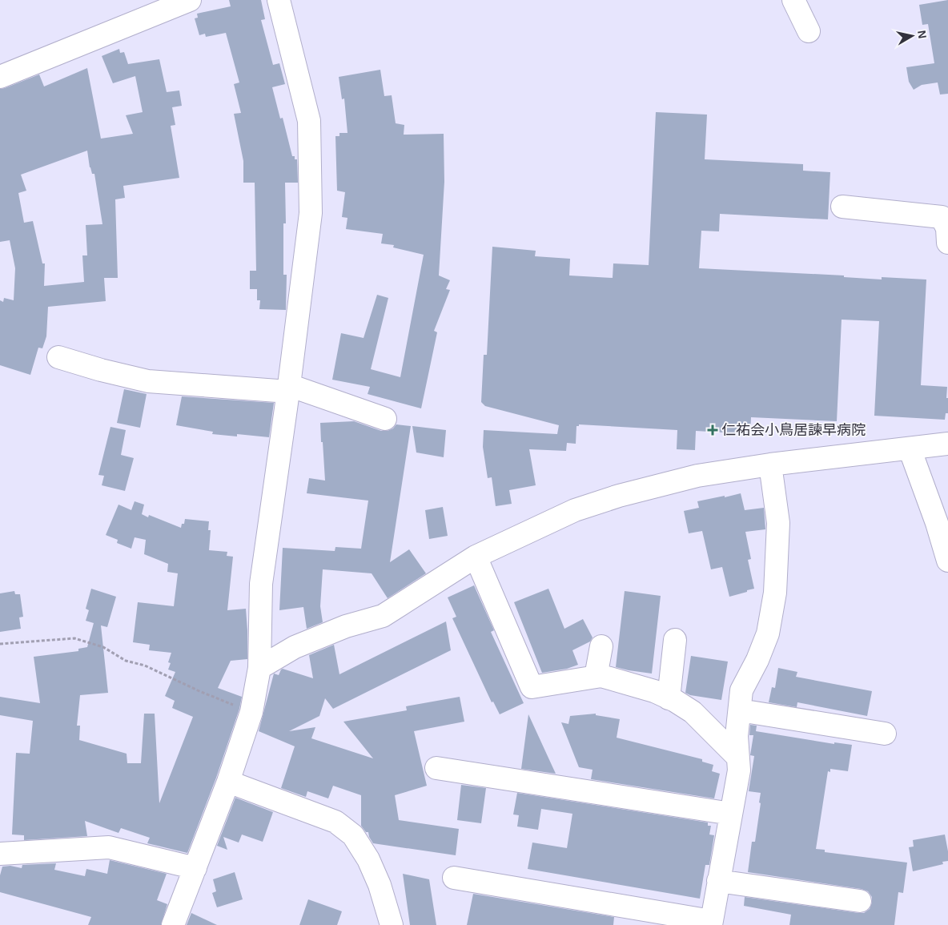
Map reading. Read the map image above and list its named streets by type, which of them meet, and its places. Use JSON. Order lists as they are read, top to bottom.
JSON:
{
  "places": {
    "health": ["仁祐会小鳥居諫早病院"]
  },
  "north": "right"
}
